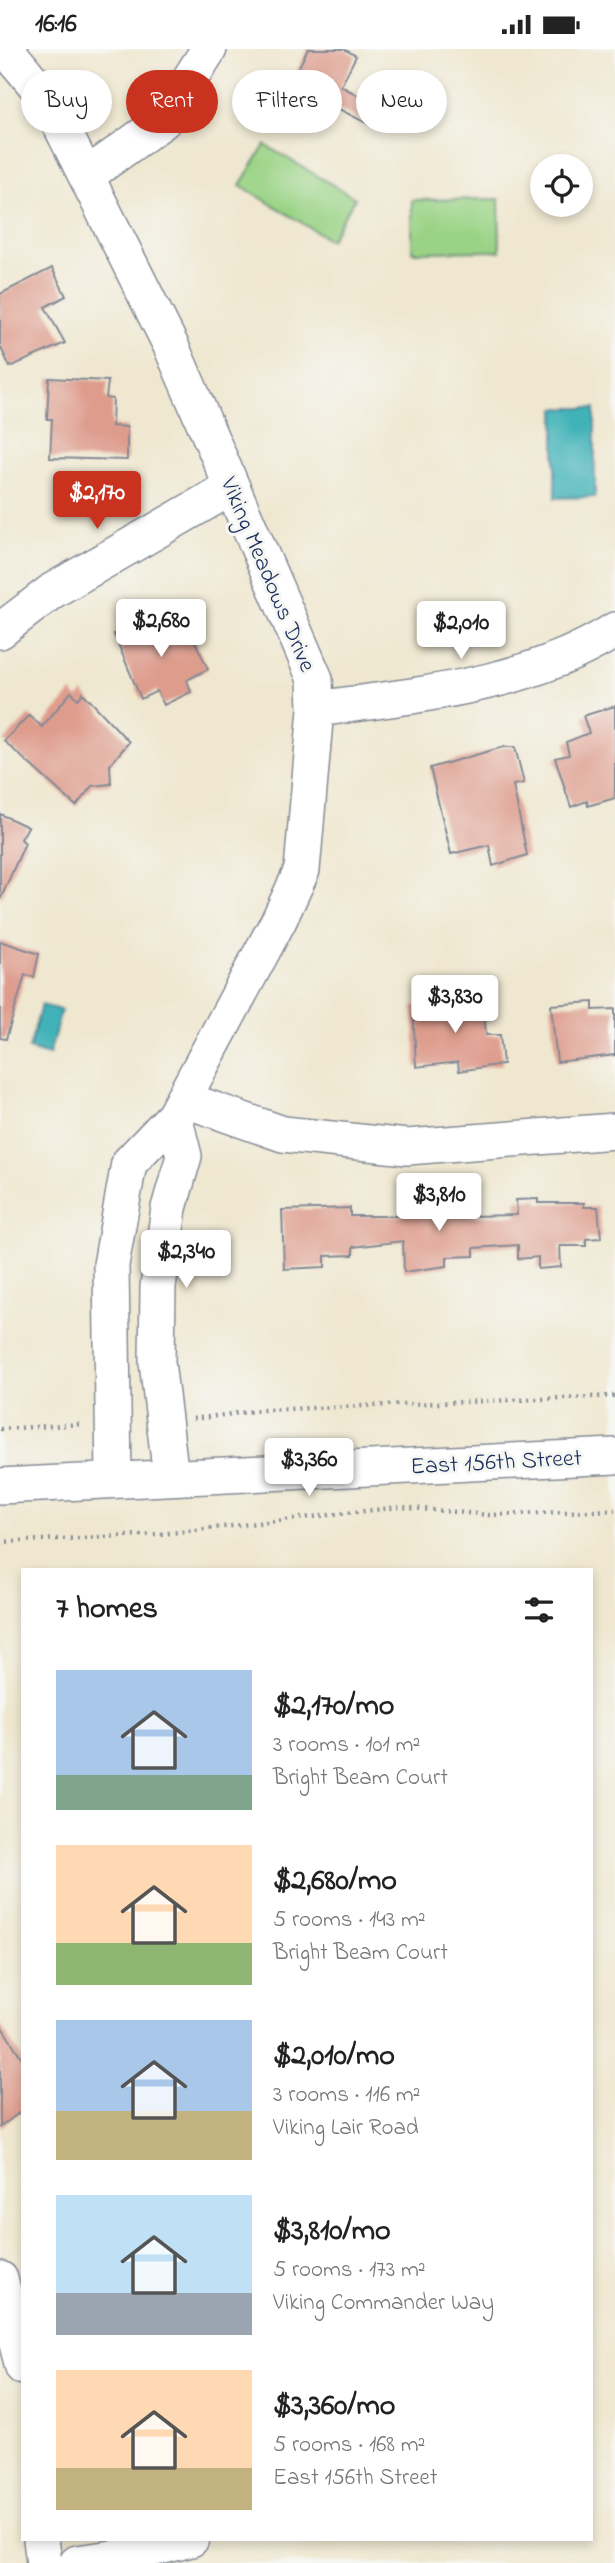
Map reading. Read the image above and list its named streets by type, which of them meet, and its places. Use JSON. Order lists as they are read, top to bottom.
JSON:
{
  "streets": {
    "street": ["Viking Meadows Drive", "East 156th Street"]
  },
  "crossings": [
    ["Viking Meadows Drive", "East 156th Street"]
  ],
  "page": {
    "status": "16:16",
    "chip": [
      "Buy",
      "Rent",
      "Filters",
      "New"
    ],
    "price": [
      "$2,170",
      "$2,680",
      "$2,010",
      "$3,830",
      "$3,810",
      "$2,340",
      "$3,360"
    ],
    "heading": "7 homes",
    "list": [
      {
        "name": "$2,170/mo",
        "note": "3 rooms · 101 m² · Bright Beam Court"
      },
      {
        "name": "$2,680/mo",
        "note": "5 rooms · 143 m² · Bright Beam Court"
      },
      {
        "name": "$2,010/mo",
        "note": "3 rooms · 116 m² · Viking Lair Road"
      },
      {
        "name": "$3,810/mo",
        "note": "5 rooms · 173 m² · Viking Commander Way"
      },
      {
        "name": "$3,360/mo",
        "note": "5 rooms · 168 m² · East 156th Street"
      }
    ]
  }
}
